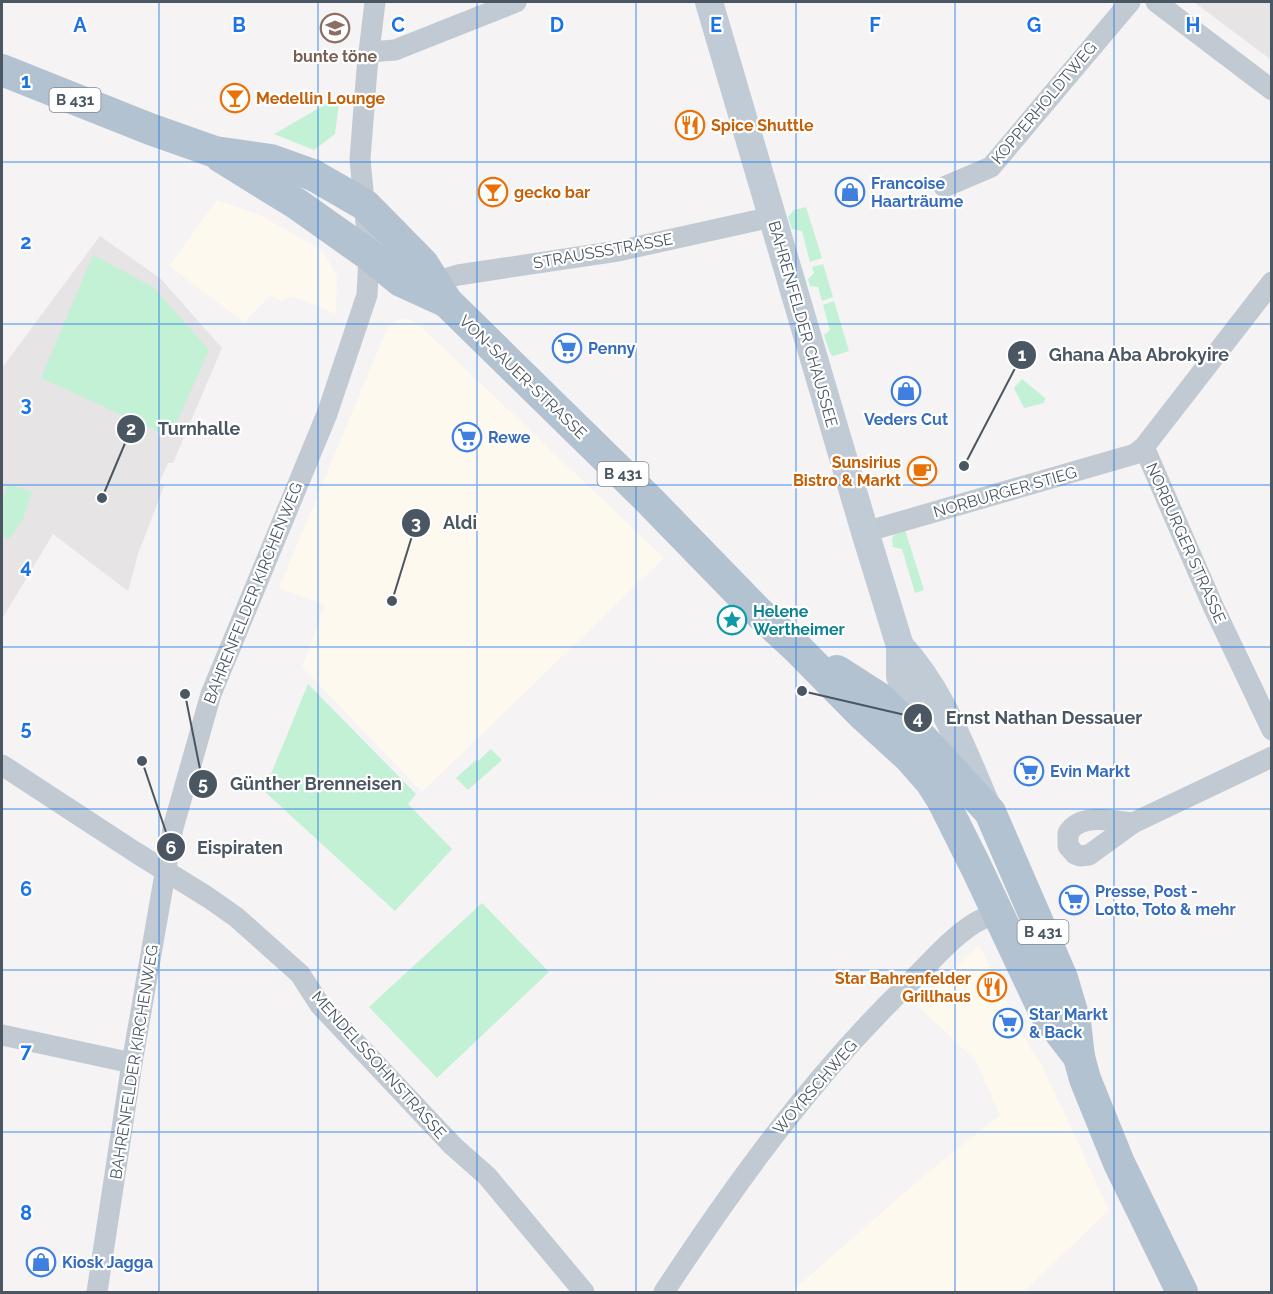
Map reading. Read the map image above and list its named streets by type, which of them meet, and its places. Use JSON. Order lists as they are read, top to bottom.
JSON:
{
  "streets": {
    "main road": ["B 431", "BAHRENFELDER CHAUSSEE", "VON-SAUER-STRASSE"],
    "street": [
      "KOPPERHOLDTWEG",
      "STRAUSSSTRASSE",
      "NORBURGER STIEG",
      "NORBURGER STRASSE",
      "BAHRENFELDER KIRCHENWEG",
      "MENDELSSOHNSTRASSE",
      "WOYRSCHWEG"
    ]
  },
  "crossings": [
    ["STRAUSSSTRASSE", "BAHRENFELDER CHAUSSEE"],
    ["STRAUSSSTRASSE", "VON-SAUER-STRASSE"],
    ["BAHRENFELDER CHAUSSEE", "VON-SAUER-STRASSE"],
    ["BAHRENFELDER CHAUSSEE", "NORBURGER STIEG"],
    ["BAHRENFELDER CHAUSSEE", "WOYRSCHWEG"],
    ["VON-SAUER-STRASSE", "BAHRENFELDER KIRCHENWEG"],
    ["NORBURGER STIEG", "NORBURGER STRASSE"],
    ["BAHRENFELDER KIRCHENWEG", "MENDELSSOHNSTRASSE"]
  ],
  "places": {
    "school or university": ["bunte töne"],
    "bar": ["Medellin Lounge", "gecko bar"],
    "restaurant": ["Spice Shuttle", "Star Bahrenfelder Grillhaus"],
    "shop": ["Francoise Haarträume", "Veders Cut", "Kiosk Jagga"],
    "supermarket": [
      "Penny",
      "Rewe",
      "Evin Markt",
      "Presse, Post - Lotto, Toto & mehr",
      "Star Markt & Back"
    ],
    "other": [
      "Ghana Aba Abrokyire",
      "Turnhalle",
      "Aldi",
      "Ernst Nathan Dessauer",
      "Günther Brenneisen",
      "Eispiraten"
    ],
    "cafe": ["Sunsirius Bistro & Markt"],
    "place": ["Helene Wertheimer"]
  },
  "grid": {
    "columns": [
      "A",
      "B",
      "C",
      "D",
      "E",
      "F",
      "G",
      "H"
    ],
    "rows": [
      "1",
      "2",
      "3",
      "4",
      "5",
      "6",
      "7",
      "8"
    ]
  }
}
